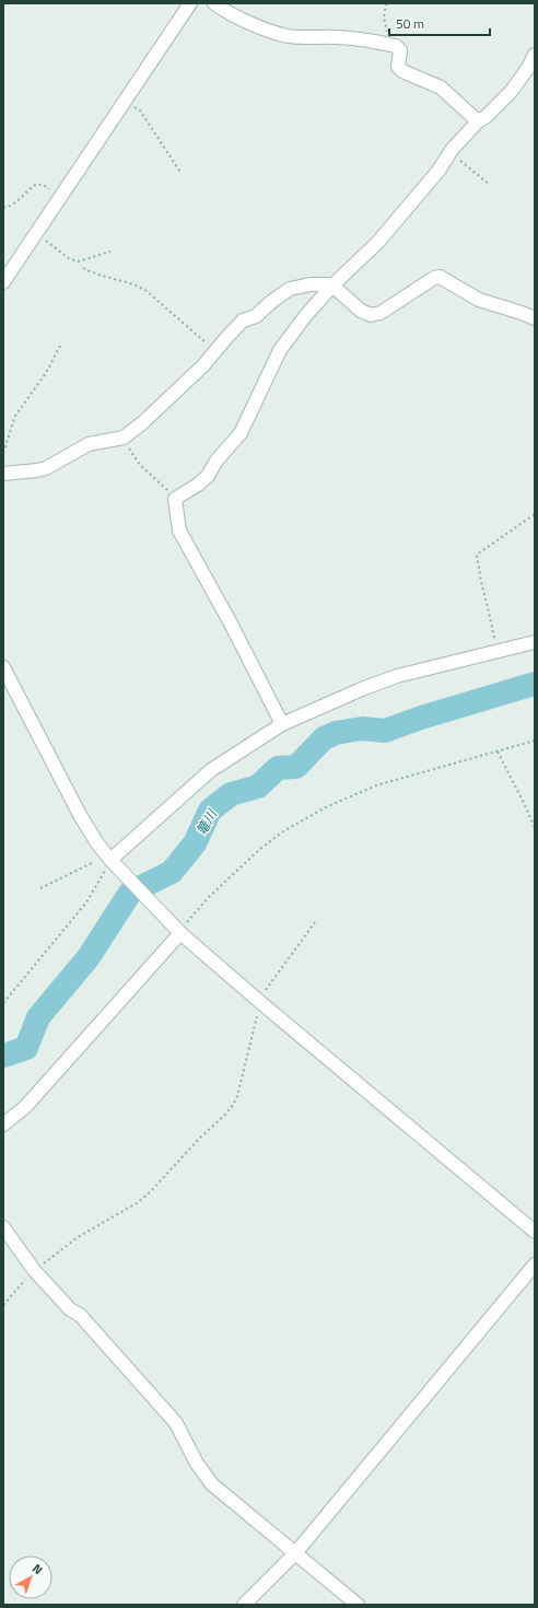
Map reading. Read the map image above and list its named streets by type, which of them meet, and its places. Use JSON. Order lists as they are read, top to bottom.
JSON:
{
  "water": ["篭川"],
  "scale_bar": "50 m",
  "north": "top right"
}
